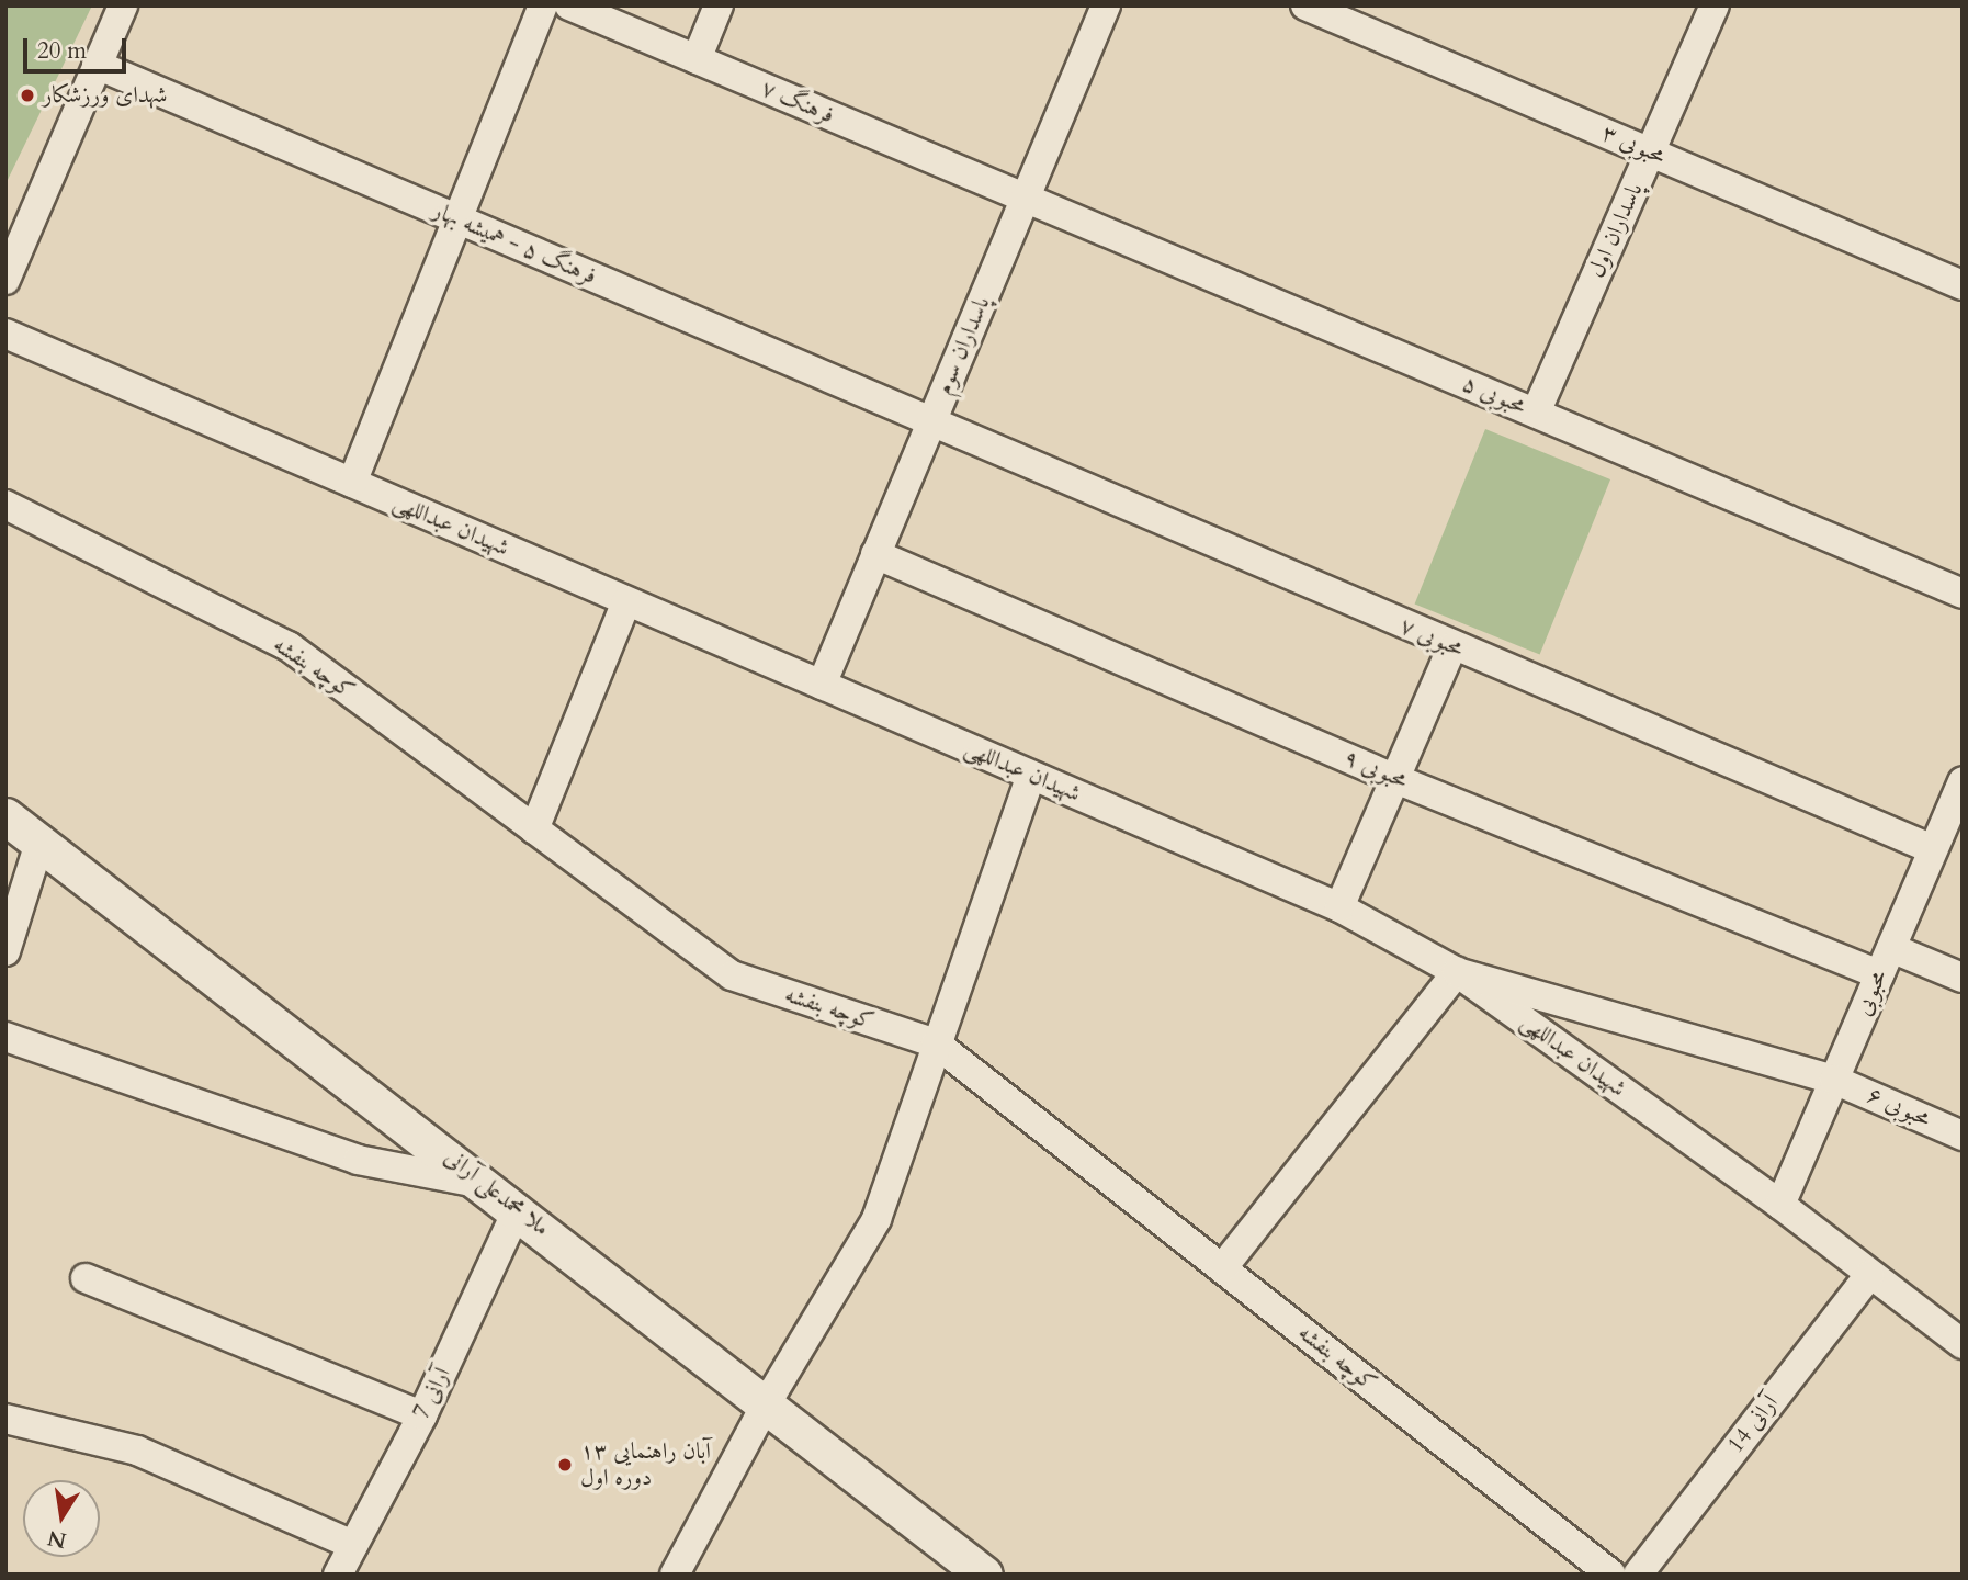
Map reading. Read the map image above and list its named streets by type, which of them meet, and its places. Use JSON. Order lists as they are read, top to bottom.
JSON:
{
  "streets": {
    "street": [
      "فرهنگ ۷",
      "محبوبی ۳",
      "پاسداران اول",
      "فرهنگ ۵ - همیشه بهار",
      "پاسداران سوم",
      "محبوبی ۵",
      "شهیدان عبداللهی",
      "محبوبی ۷",
      "کوچه بنفشه",
      "محبوبی ۹",
      "محبوبی",
      "محبوبی ۶",
      "ملا محمدعلی آرانی",
      "آرانی 7",
      "آرانی 14"
    ]
  },
  "crossings": [
    ["فرهنگ ۷", "پاسداران سوم"],
    ["فرهنگ ۷", "محبوبی ۵"],
    ["محبوبی ۳", "پاسداران اول"],
    ["پاسداران اول", "محبوبی ۵"],
    ["فرهنگ ۵ - همیشه بهار", "پاسداران سوم"],
    ["فرهنگ ۵ - همیشه بهار", "محبوبی ۷"],
    ["پاسداران سوم", "محبوبی ۵"],
    ["پاسداران سوم", "شهیدان عبداللهی"],
    ["پاسداران سوم", "محبوبی ۷"],
    ["پاسداران سوم", "محبوبی ۹"],
    ["شهیدان عبداللهی", "محبوبی"],
    ["شهیدان عبداللهی", "محبوبی ۶"],
    ["شهیدان عبداللهی", "آرانی 14"],
    ["محبوبی ۷", "محبوبی"],
    ["محبوبی ۹", "محبوبی"],
    ["محبوبی", "محبوبی ۶"],
    ["ملا محمدعلی آرانی", "آرانی 7"]
  ],
  "places": ["شهدای ورزشکار", "۱۳ آبان راهنمایی دوره اول"],
  "scale_bar": "20 m",
  "north": "bottom"
}
